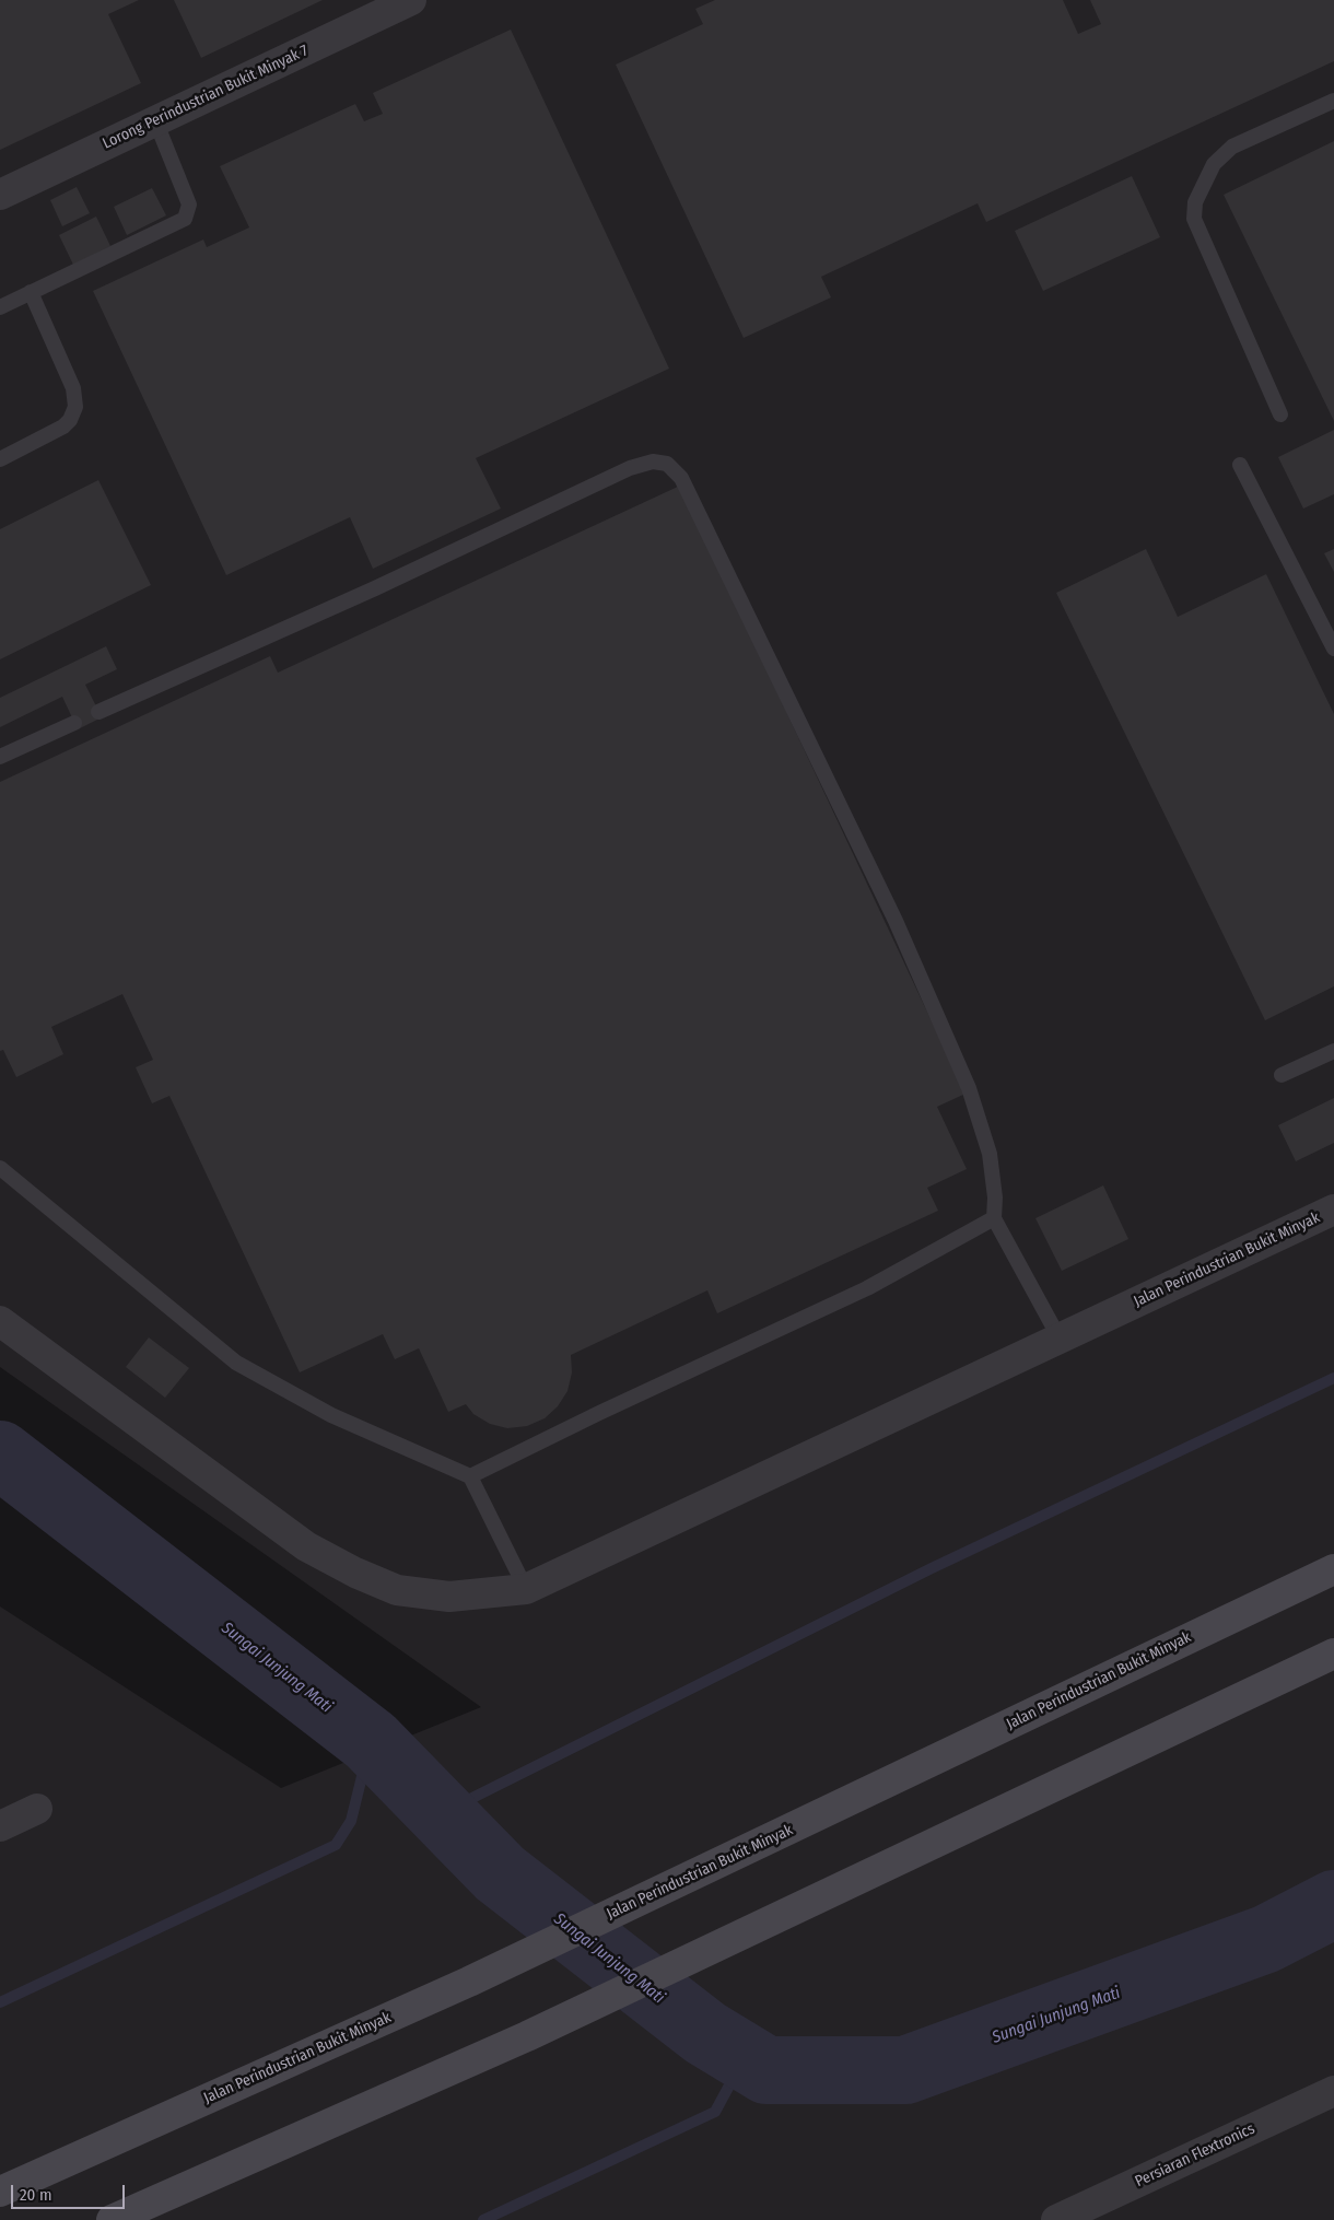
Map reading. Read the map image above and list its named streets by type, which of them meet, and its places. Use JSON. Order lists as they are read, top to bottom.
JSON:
{
  "streets": {
    "main road": ["Jalan Perindustrian Bukit Minyak"],
    "street": ["Lorong Perindustrian Bukit Minyak 7", "Persiaran Flextronics"]
  },
  "water": ["Sungai Junjung Mati"],
  "scale_bar": "20 m"
}
